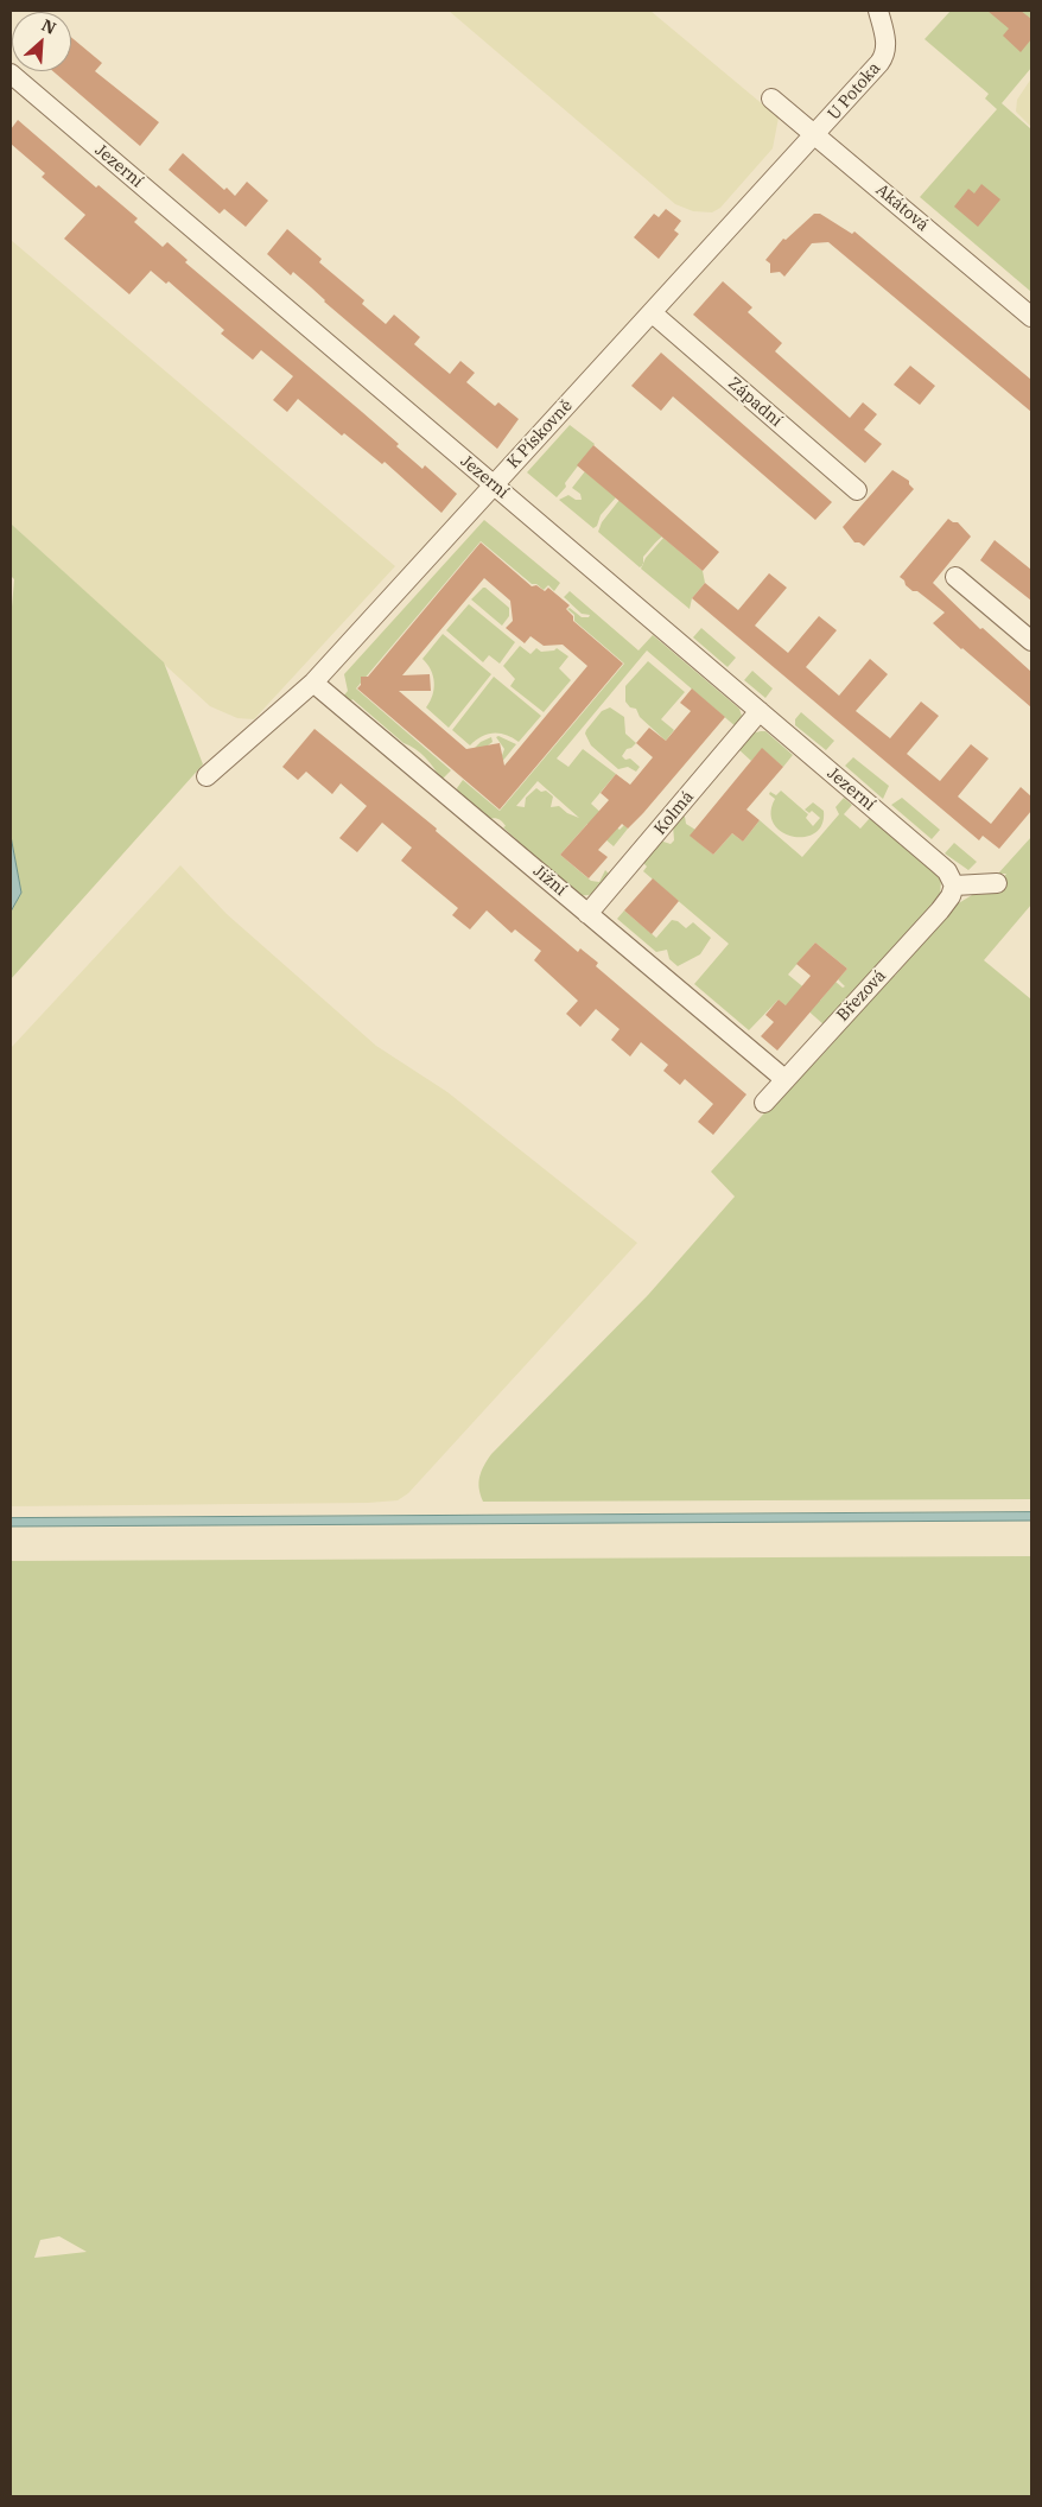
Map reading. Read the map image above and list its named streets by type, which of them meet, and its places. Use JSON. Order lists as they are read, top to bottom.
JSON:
{
  "streets": {
    "street": [
      "U Potoka",
      "Jezerní",
      "Akátová",
      "Západní",
      "K Pískovně",
      "Kolmá",
      "Jižní",
      "Březová"
    ]
  },
  "crossings": [
    ["U Potoka", "Akátová"],
    ["U Potoka", "K Pískovně"],
    ["Jezerní", "K Pískovně"],
    ["Jezerní", "Kolmá"],
    ["Jezerní", "Březová"],
    ["Akátová", "K Pískovně"],
    ["Západní", "K Pískovně"],
    ["K Pískovně", "Jižní"],
    ["Kolmá", "Jižní"],
    ["Jižní", "Březová"]
  ],
  "north": "top right"
}
